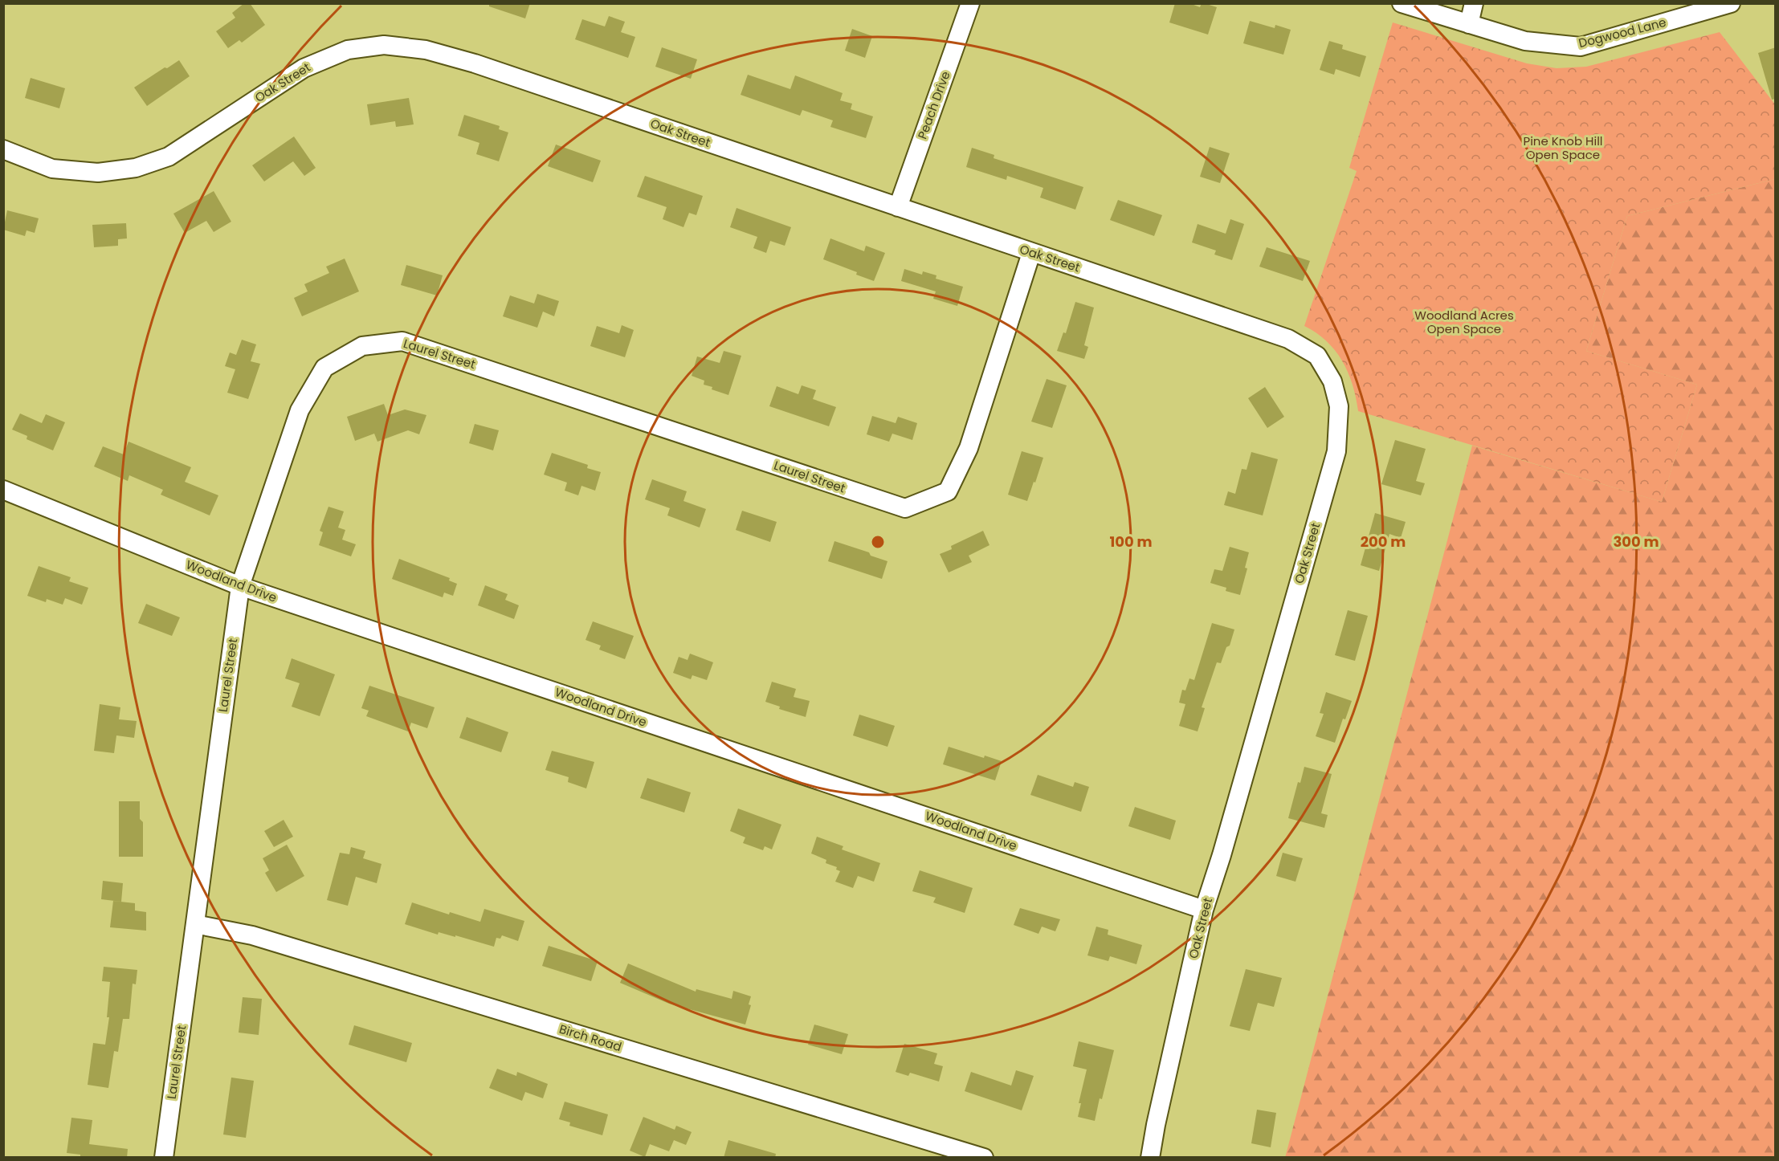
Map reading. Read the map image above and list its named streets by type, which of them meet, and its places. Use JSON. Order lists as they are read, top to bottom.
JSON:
{
  "streets": {
    "street": [
      "Dogwood Lane",
      "Oak Street",
      "Peach Drive",
      "Laurel Street",
      "Woodland Drive",
      "Birch Road"
    ]
  },
  "crossings": [
    ["Oak Street", "Peach Drive"],
    ["Oak Street", "Laurel Street"],
    ["Oak Street", "Woodland Drive"],
    ["Laurel Street", "Woodland Drive"],
    ["Laurel Street", "Birch Road"]
  ],
  "parks": ["Pine Knob Hill Open Space", "Woodland Acres Open Space"],
  "rings": ["100 m", "200 m", "300 m"]
}
